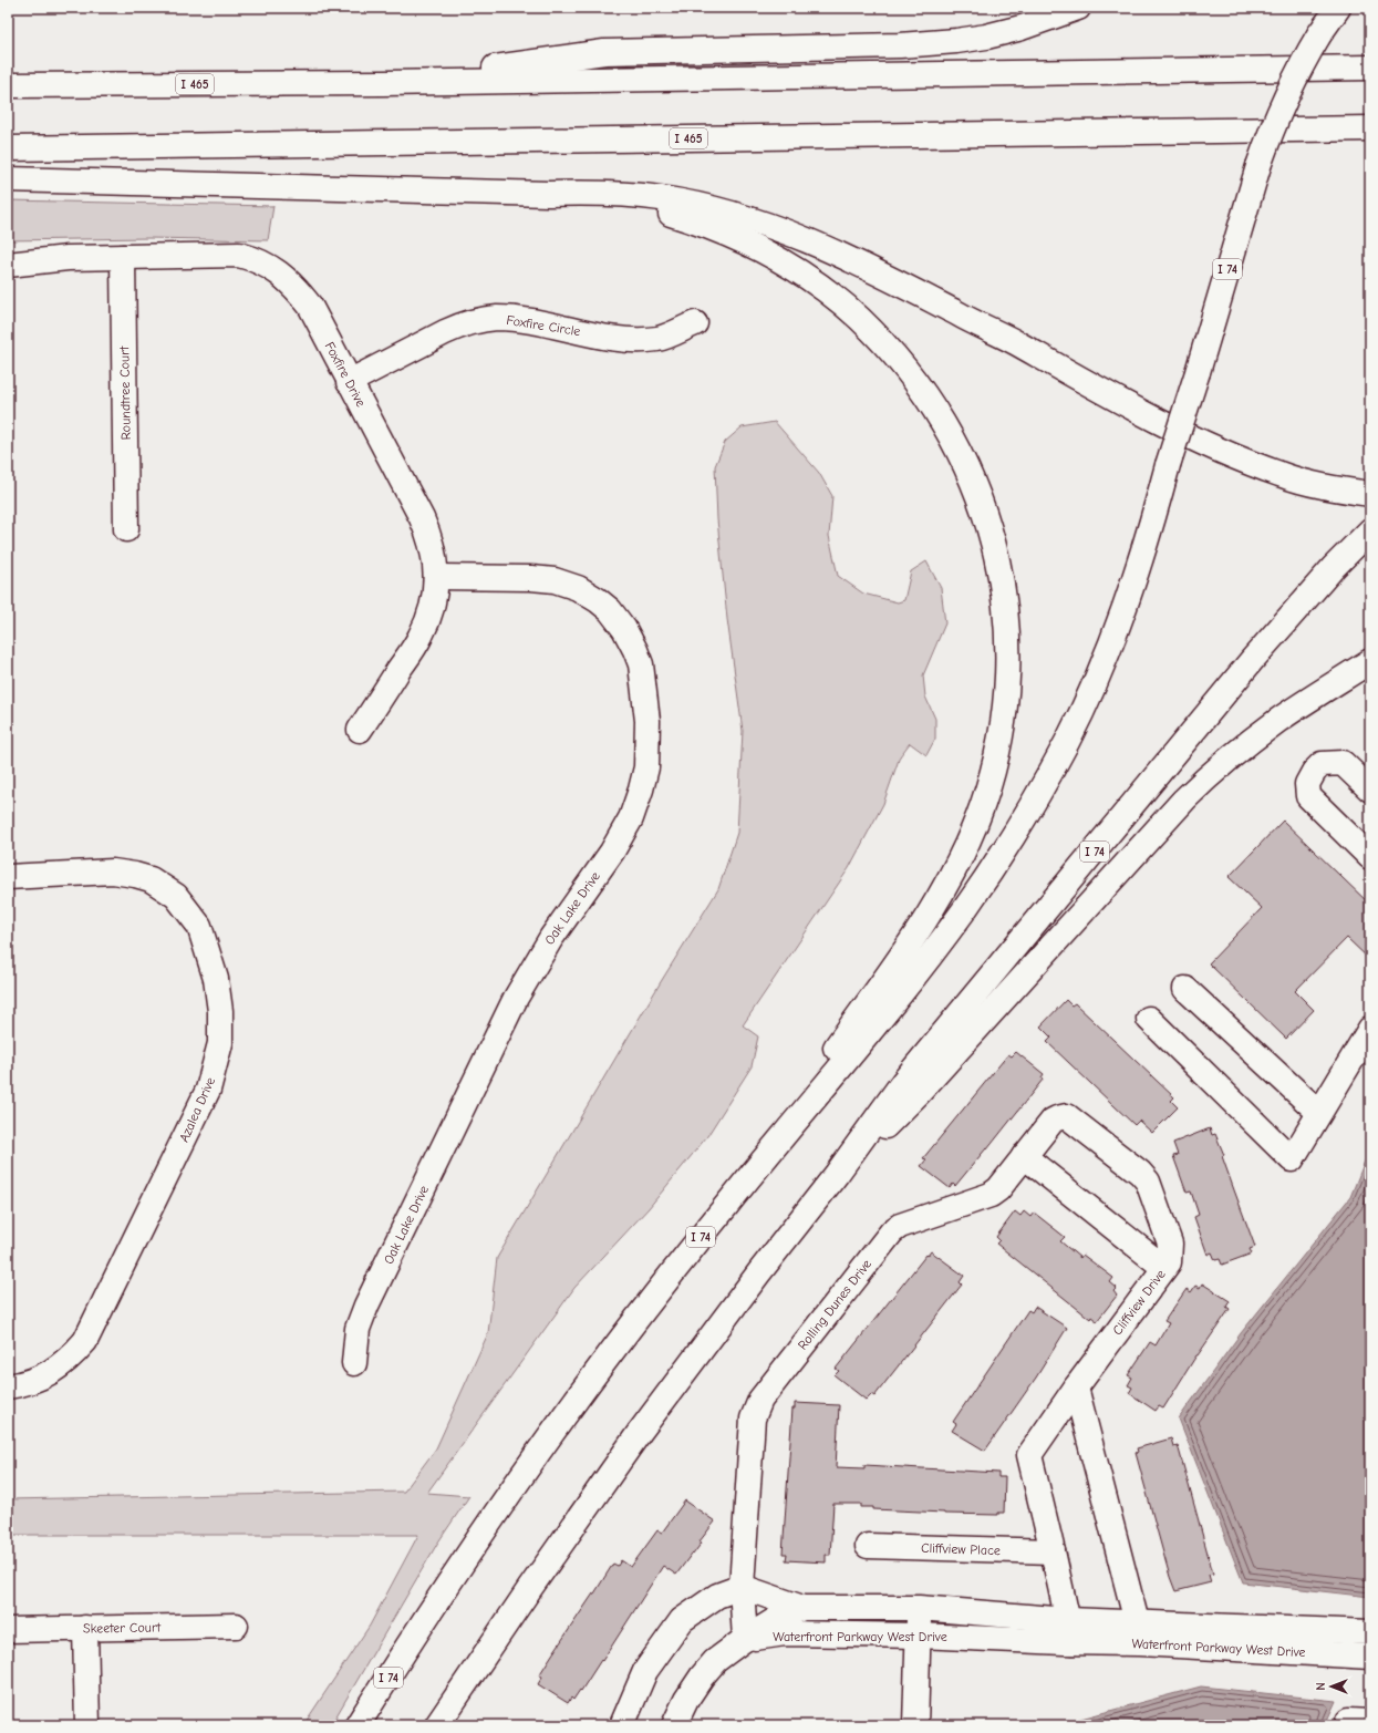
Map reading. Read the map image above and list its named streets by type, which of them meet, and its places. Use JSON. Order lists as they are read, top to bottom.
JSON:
{
  "streets": {
    "main road": [
      "I 465",
      "I 74",
      "Foxfire Circle",
      "Foxfire Drive",
      "Roundtree Court",
      "Oak Lake Drive",
      "Azalea Drive",
      "Cliffview Drive",
      "Rolling Dunes Drive",
      "Cliffview Place",
      "Skeeter Court",
      "Waterfront Parkway West Drive"
    ]
  },
  "crossings": [
    ["Foxfire Circle", "Foxfire Drive"],
    ["Foxfire Drive", "Roundtree Court"],
    ["Foxfire Drive", "Oak Lake Drive"],
    ["Cliffview Drive", "Rolling Dunes Drive"],
    ["Cliffview Drive", "Cliffview Place"],
    ["Cliffview Drive", "Waterfront Parkway West Drive"],
    ["Rolling Dunes Drive", "Waterfront Parkway West Drive"]
  ],
  "north": "left"
}
